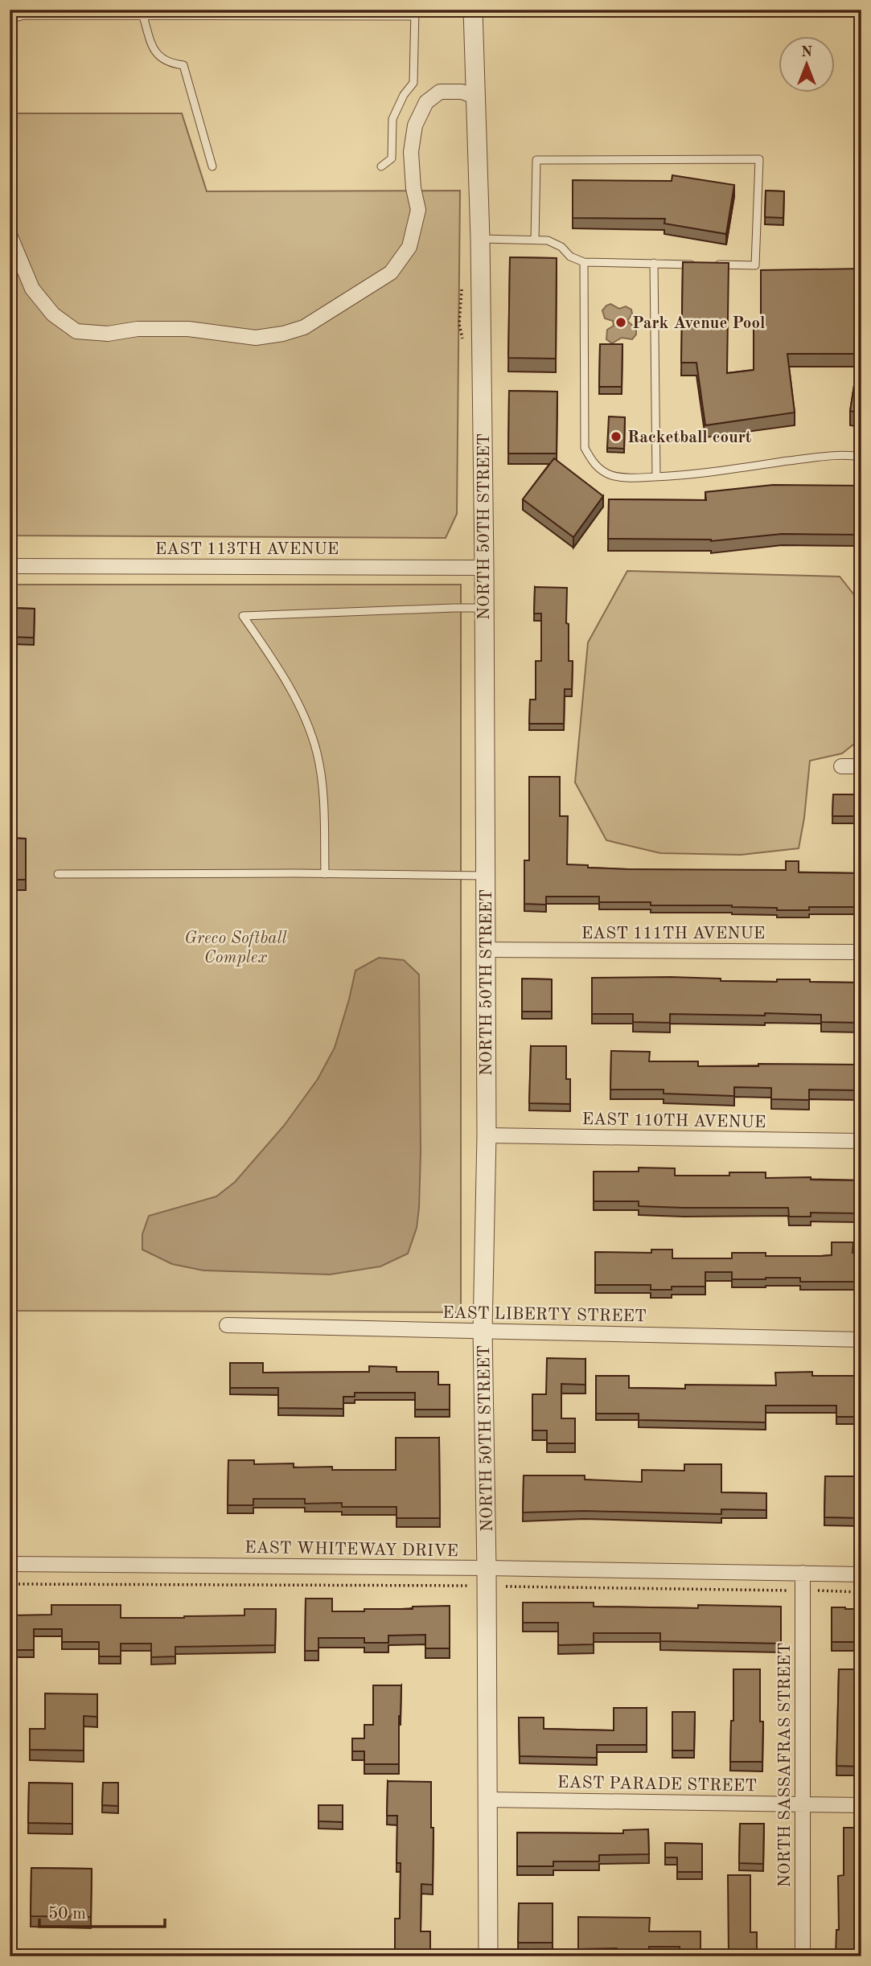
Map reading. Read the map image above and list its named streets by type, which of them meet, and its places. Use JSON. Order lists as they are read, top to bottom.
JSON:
{
  "streets": {
    "street": [
      "NORTH 50TH STREET",
      "EAST 113TH AVENUE",
      "EAST 111TH AVENUE",
      "EAST 110TH AVENUE",
      "EAST LIBERTY STREET",
      "EAST WHITEWAY DRIVE",
      "NORTH SASSAFRAS STREET",
      "EAST PARADE STREET"
    ]
  },
  "crossings": [
    ["NORTH 50TH STREET", "EAST 113TH AVENUE"],
    ["NORTH 50TH STREET", "EAST 111TH AVENUE"],
    ["NORTH 50TH STREET", "EAST 110TH AVENUE"],
    ["NORTH 50TH STREET", "EAST LIBERTY STREET"],
    ["NORTH 50TH STREET", "EAST WHITEWAY DRIVE"],
    ["NORTH 50TH STREET", "EAST PARADE STREET"],
    ["EAST WHITEWAY DRIVE", "NORTH SASSAFRAS STREET"],
    ["NORTH SASSAFRAS STREET", "EAST PARADE STREET"]
  ],
  "parks": ["Greco Softball Complex"],
  "places": ["Park Avenue Pool", "Racketball court"],
  "scale_bar": "50 m",
  "north": "top"
}
